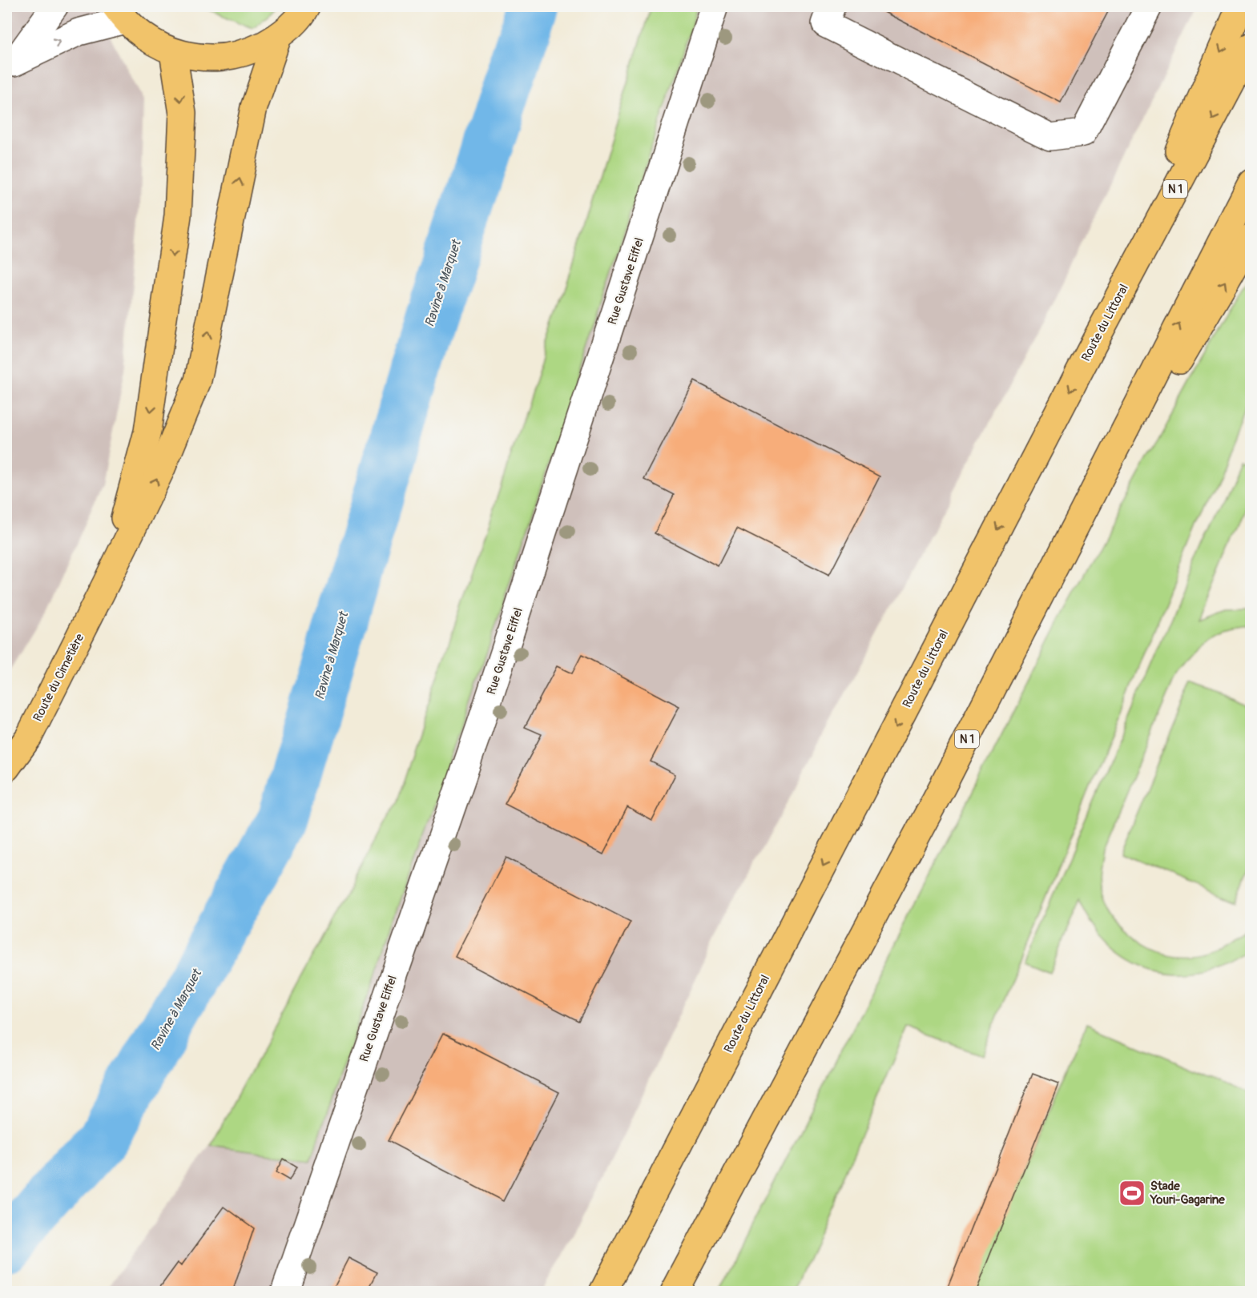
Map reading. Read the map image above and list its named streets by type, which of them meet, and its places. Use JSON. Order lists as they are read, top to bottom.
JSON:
{
  "streets": {
    "main road": ["N 1", "Route du Littoral", "Route du Cimetière"],
    "lane": ["Rue Gustave Eiffel"]
  },
  "water": ["Ravine à Marquet"],
  "places": {
    "sports": ["Stade Youri-Gagarine"]
  }
}
